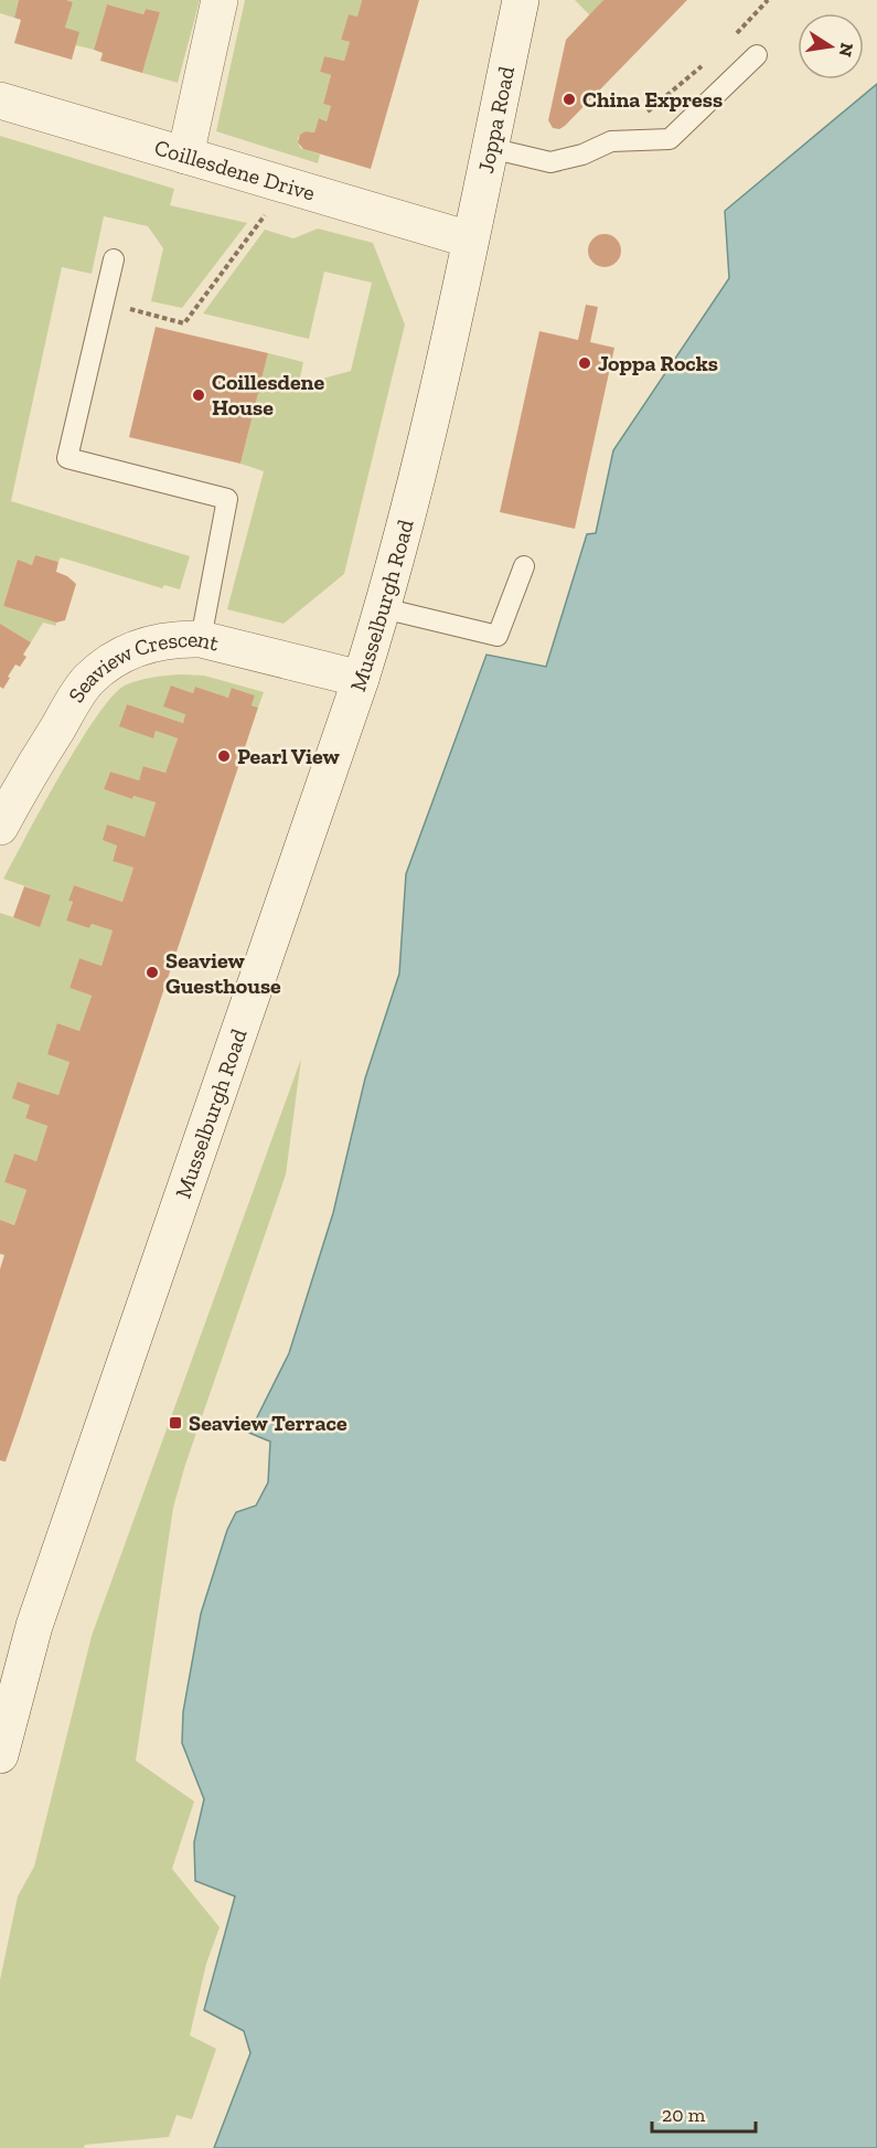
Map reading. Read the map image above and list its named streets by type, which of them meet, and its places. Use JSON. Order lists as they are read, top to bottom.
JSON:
{
  "streets": {
    "main road": [
      "Joppa Road",
      "Coillesdene Drive",
      "Musselburgh Road",
      "Seaview Crescent"
    ]
  },
  "crossings": [
    ["Joppa Road", "Coillesdene Drive"],
    ["Joppa Road", "Musselburgh Road"],
    ["Coillesdene Drive", "Musselburgh Road"],
    ["Musselburgh Road", "Seaview Crescent"]
  ],
  "places": {
    "other": [
      "China Express",
      "Joppa Rocks",
      "Coillesdene House",
      "Pearl View",
      "Seaview Guesthouse"
    ],
    "transit": ["Seaview Terrace"]
  },
  "scale_bar": "20 m",
  "north": "right"
}
